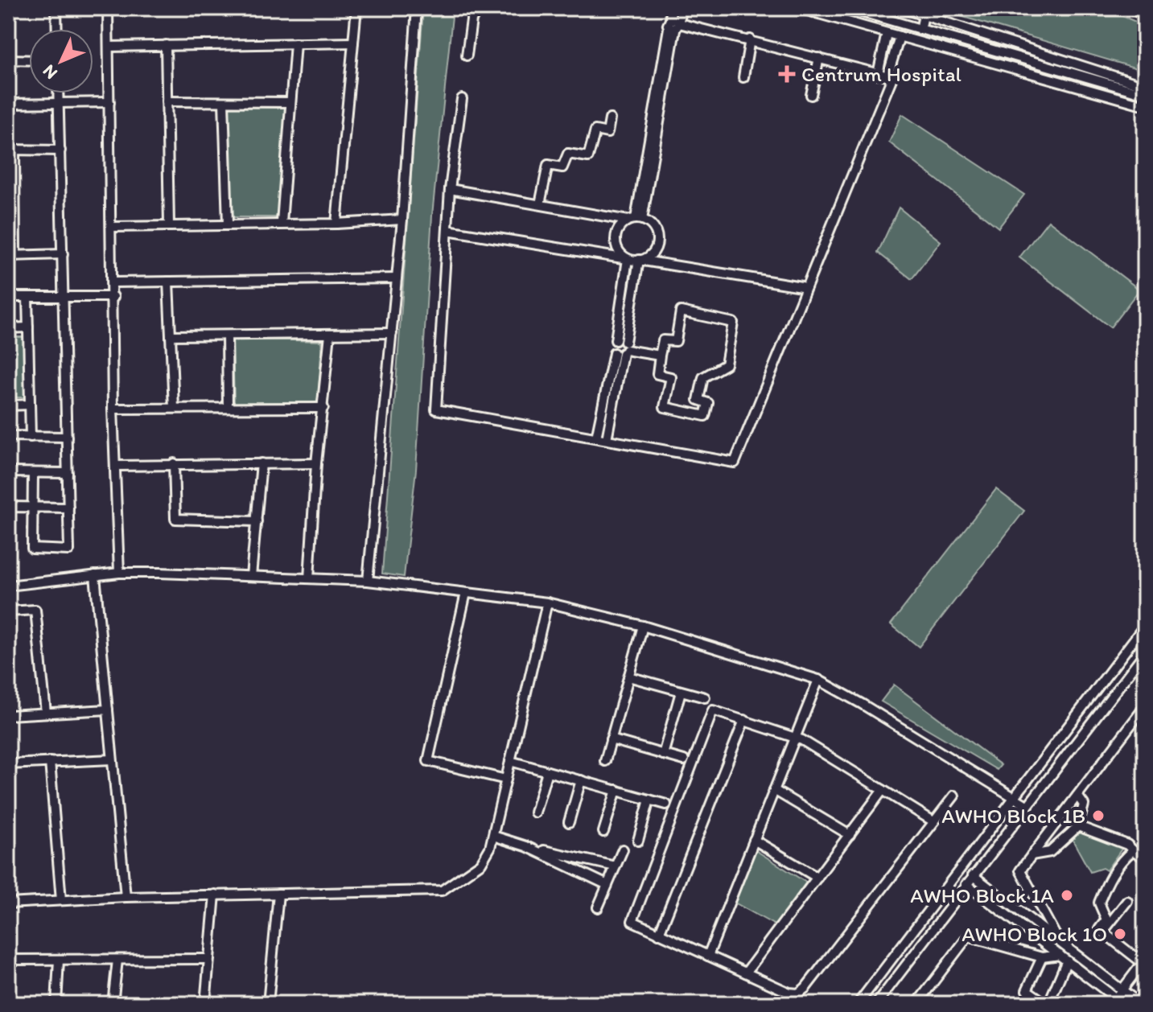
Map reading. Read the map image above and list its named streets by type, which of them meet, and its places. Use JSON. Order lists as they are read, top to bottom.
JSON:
{
  "places": {
    "health": ["Centrum Hospital"],
    "other": ["AWHO Block 1B", "AWHO Block 1A", "AWHO Block 1O"]
  },
  "north": "bottom left"
}
